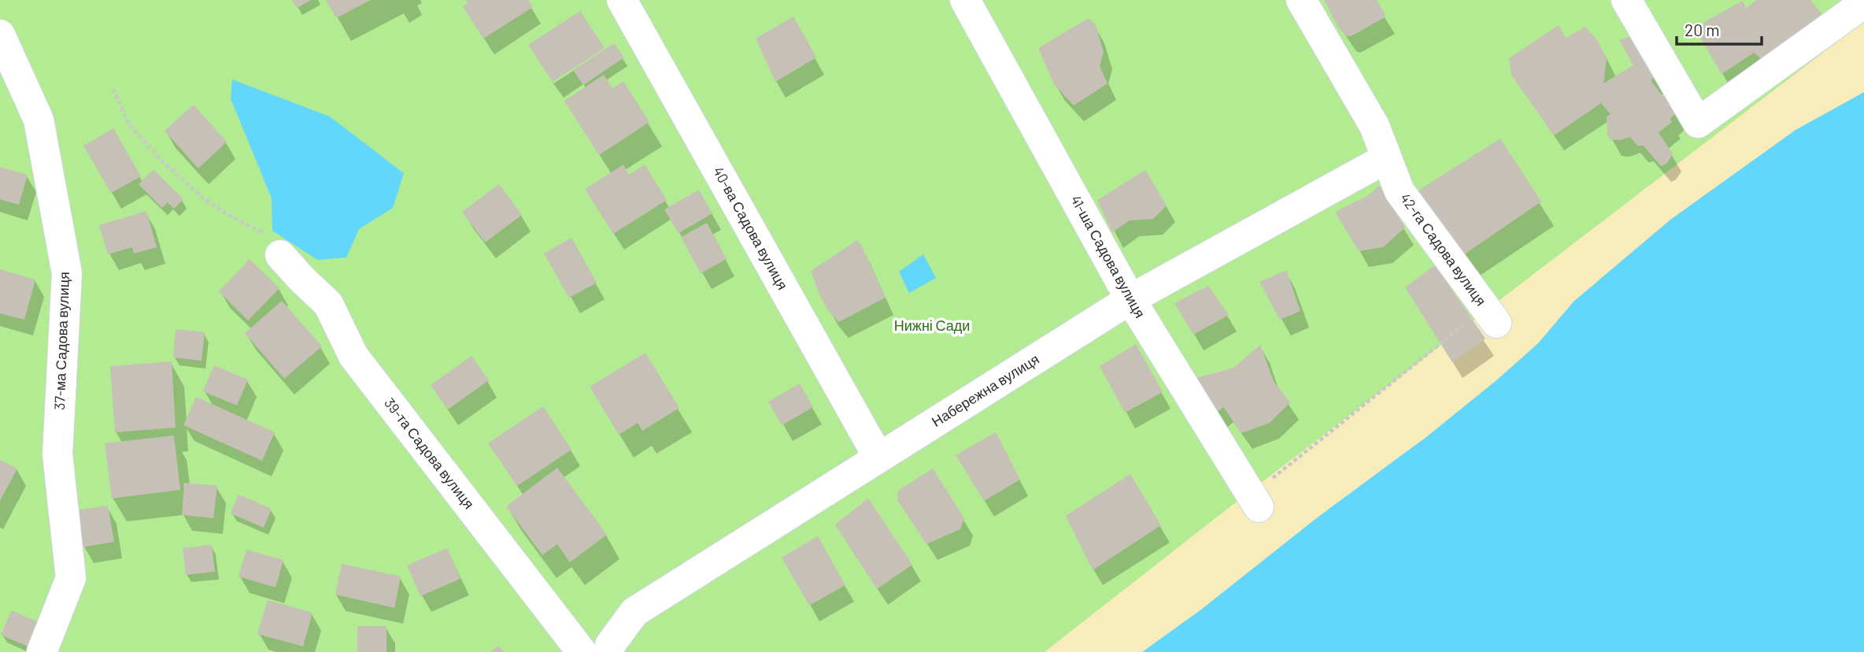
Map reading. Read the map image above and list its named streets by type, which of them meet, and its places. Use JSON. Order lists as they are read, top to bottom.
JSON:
{
  "streets": {
    "street": [
      "40-ва Садова вулиця",
      "42-га Садова вулиця",
      "41-ша Садова вулиця",
      "37-ма Садова вулиця",
      "Набережна вулиця",
      "39-та Садова вулиця"
    ]
  },
  "crossings": [
    ["40-ва Садова вулиця", "Набережна вулиця"],
    ["42-га Садова вулиця", "Набережна вулиця"],
    ["41-ша Садова вулиця", "Набережна вулиця"]
  ],
  "parks": ["Нижні Сади"],
  "scale_bar": "20 m"
}
